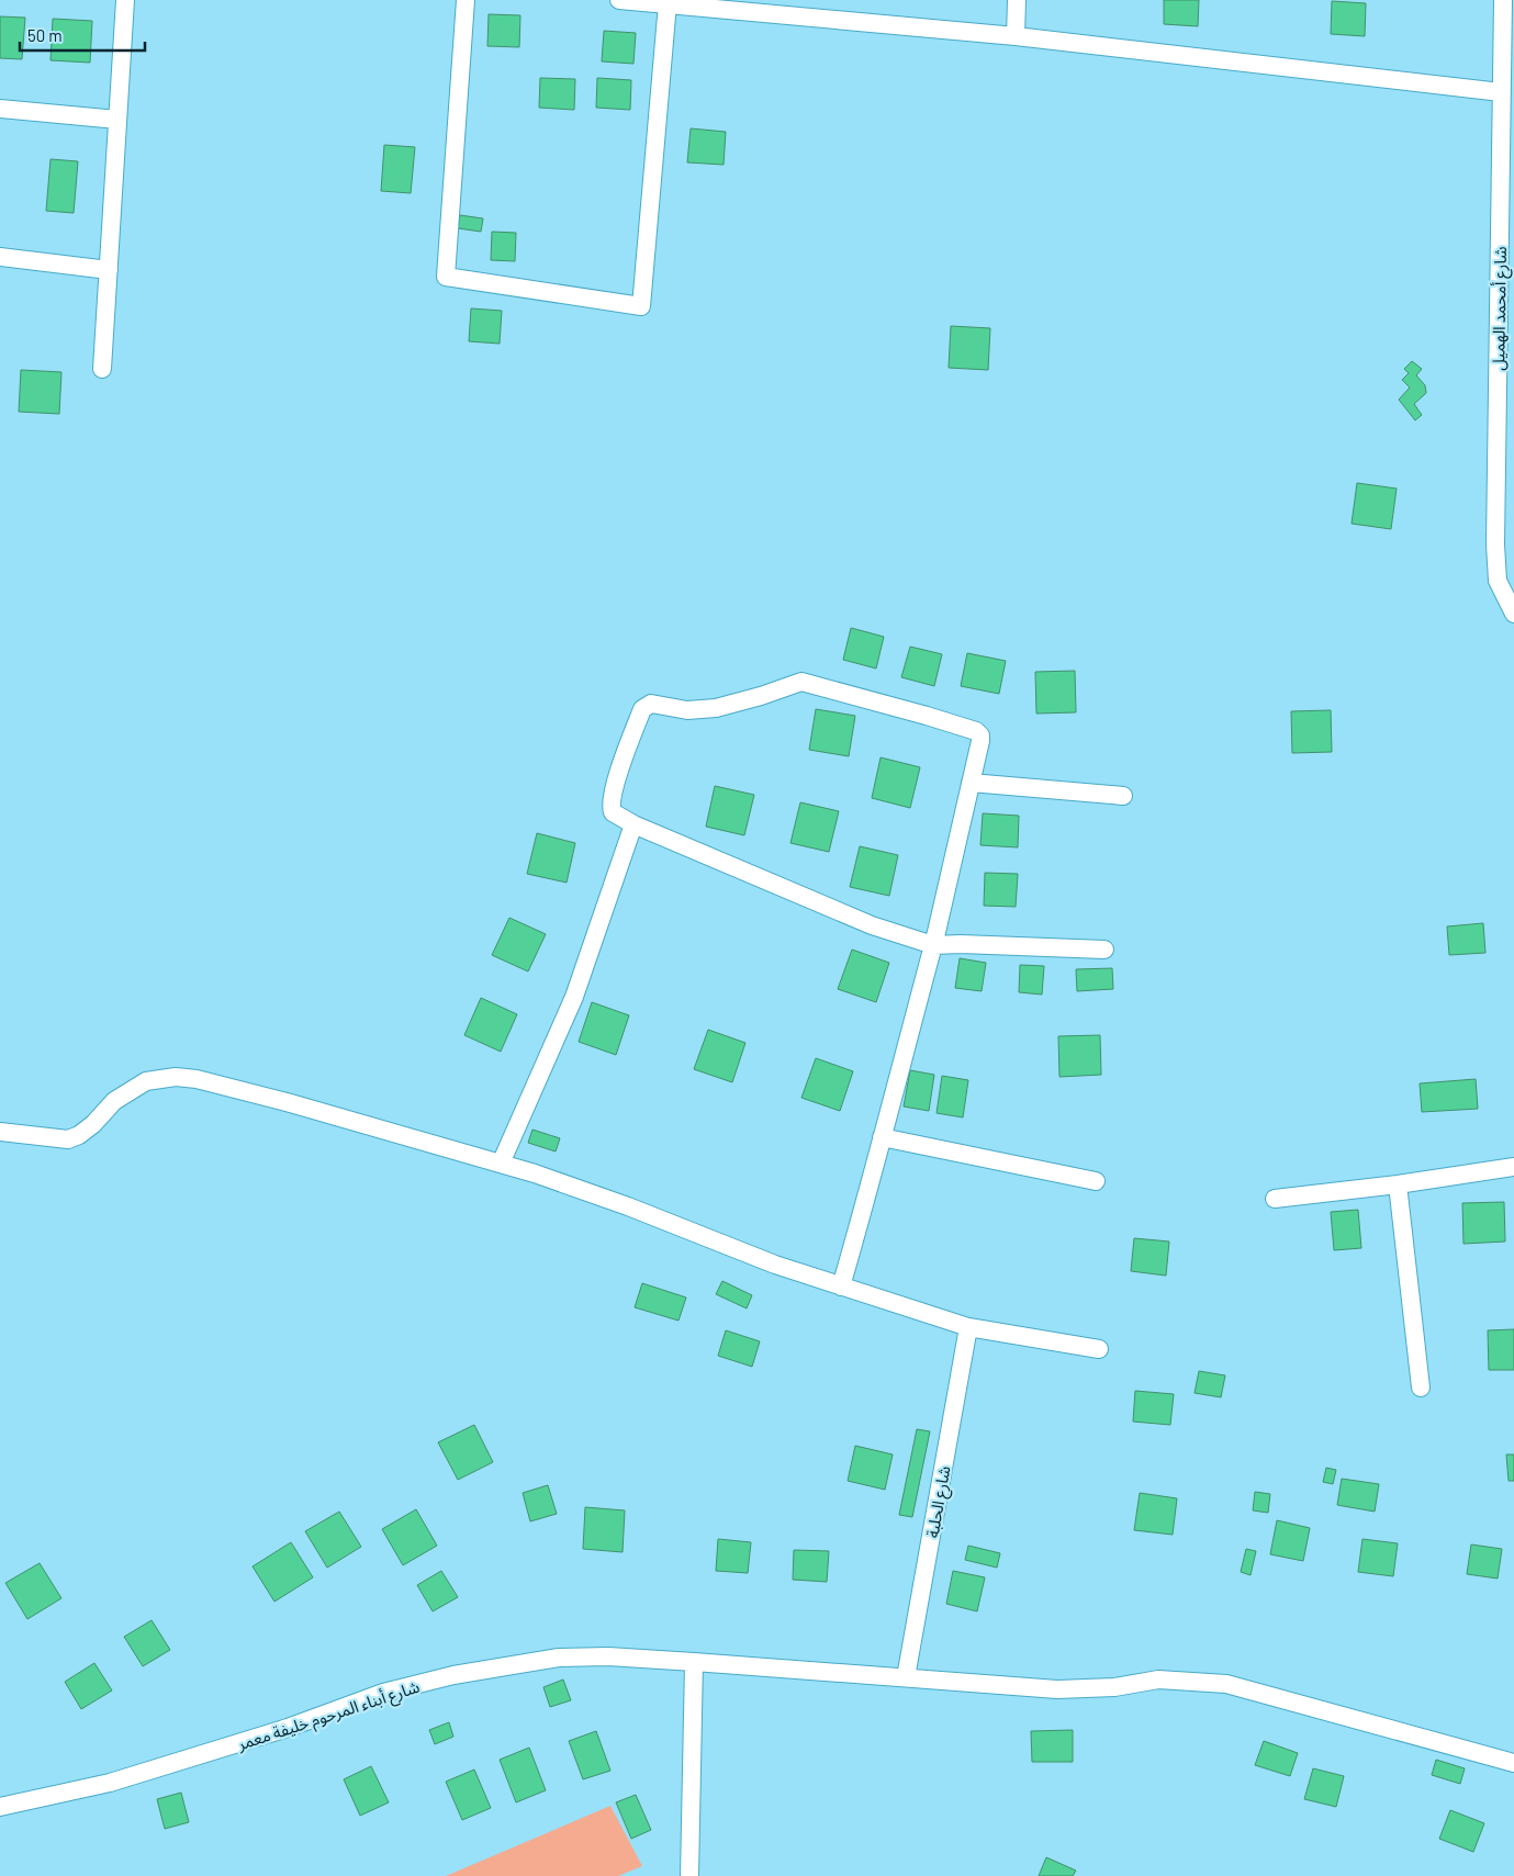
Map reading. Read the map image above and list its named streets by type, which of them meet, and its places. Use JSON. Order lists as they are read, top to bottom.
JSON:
{
  "streets": {
    "street": ["شارع أمحمد الهميل", "شارع الحلبة", "شارع أبناء المرحوم خليفة معمر"]
  },
  "crossings": [
    ["شارع الحلبة", "شارع أبناء المرحوم خليفة معمر"]
  ],
  "scale_bar": "50 m"
}
